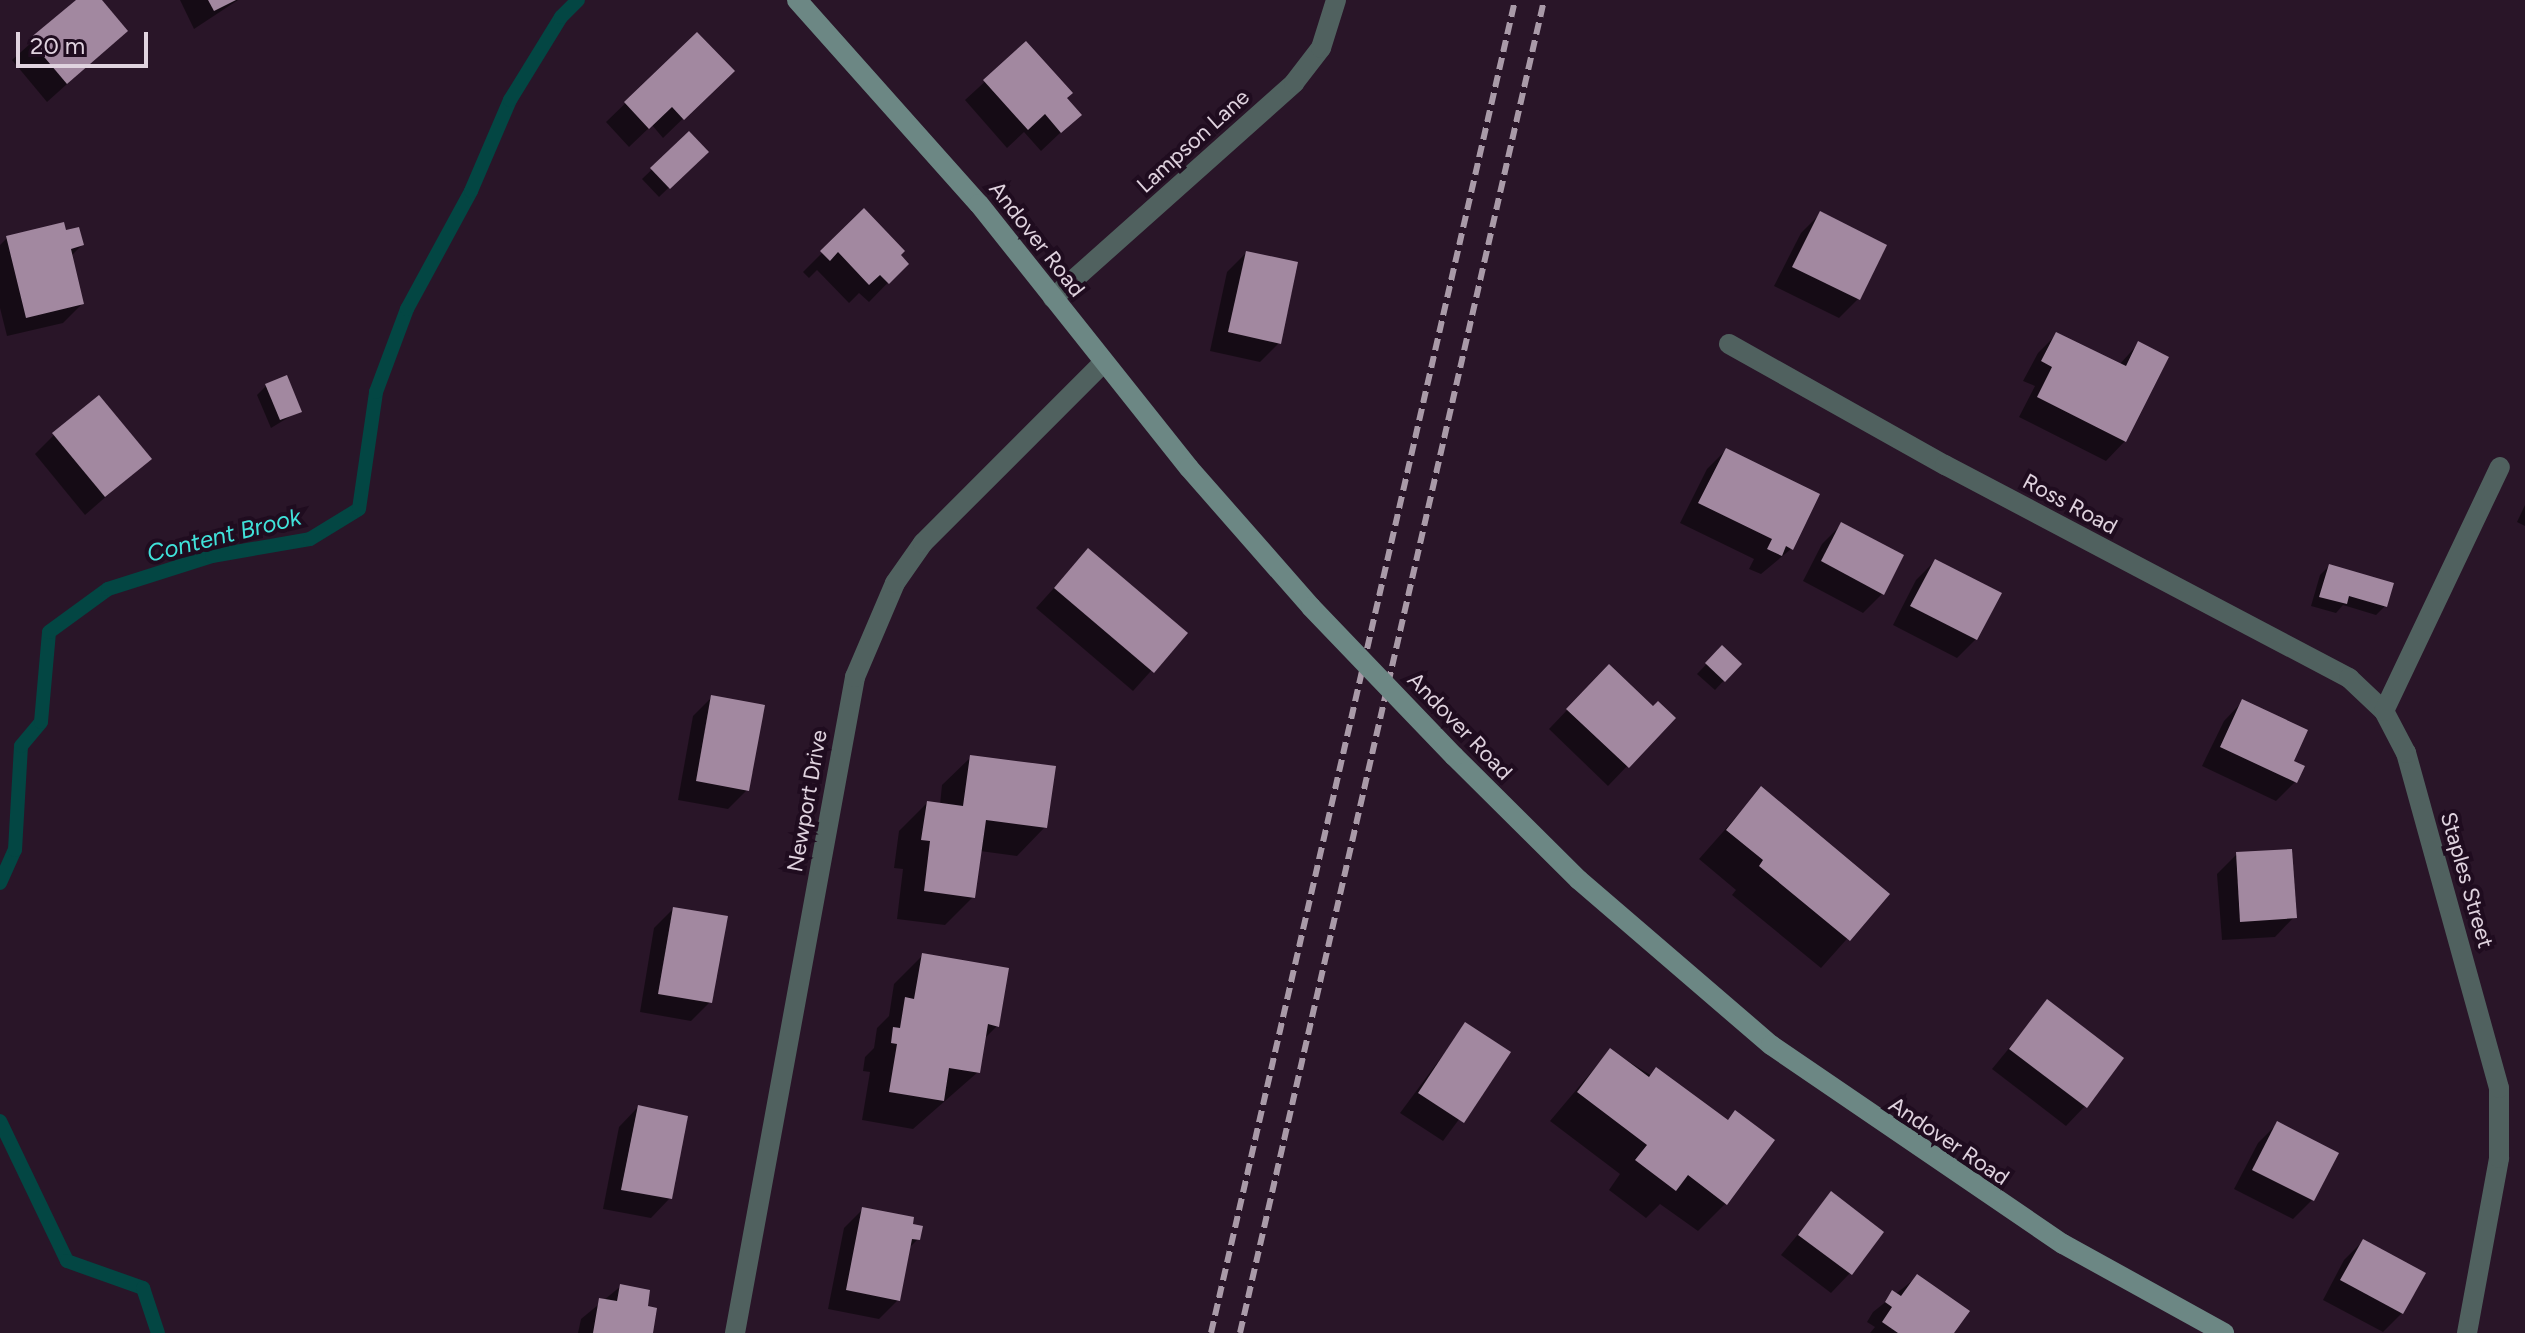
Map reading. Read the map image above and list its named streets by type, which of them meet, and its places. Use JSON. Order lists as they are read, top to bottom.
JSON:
{
  "streets": {
    "main road": ["Andover Road"],
    "street": [
      "Lampson Lane",
      "Ross Road",
      "Newport Drive",
      "Staples Street"
    ]
  },
  "crossings": [
    ["Lampson Lane", "Andover Road"],
    ["Andover Road", "Newport Drive"],
    ["Ross Road", "Staples Street"]
  ],
  "water": ["Content Brook"],
  "scale_bar": "20 m"
}
